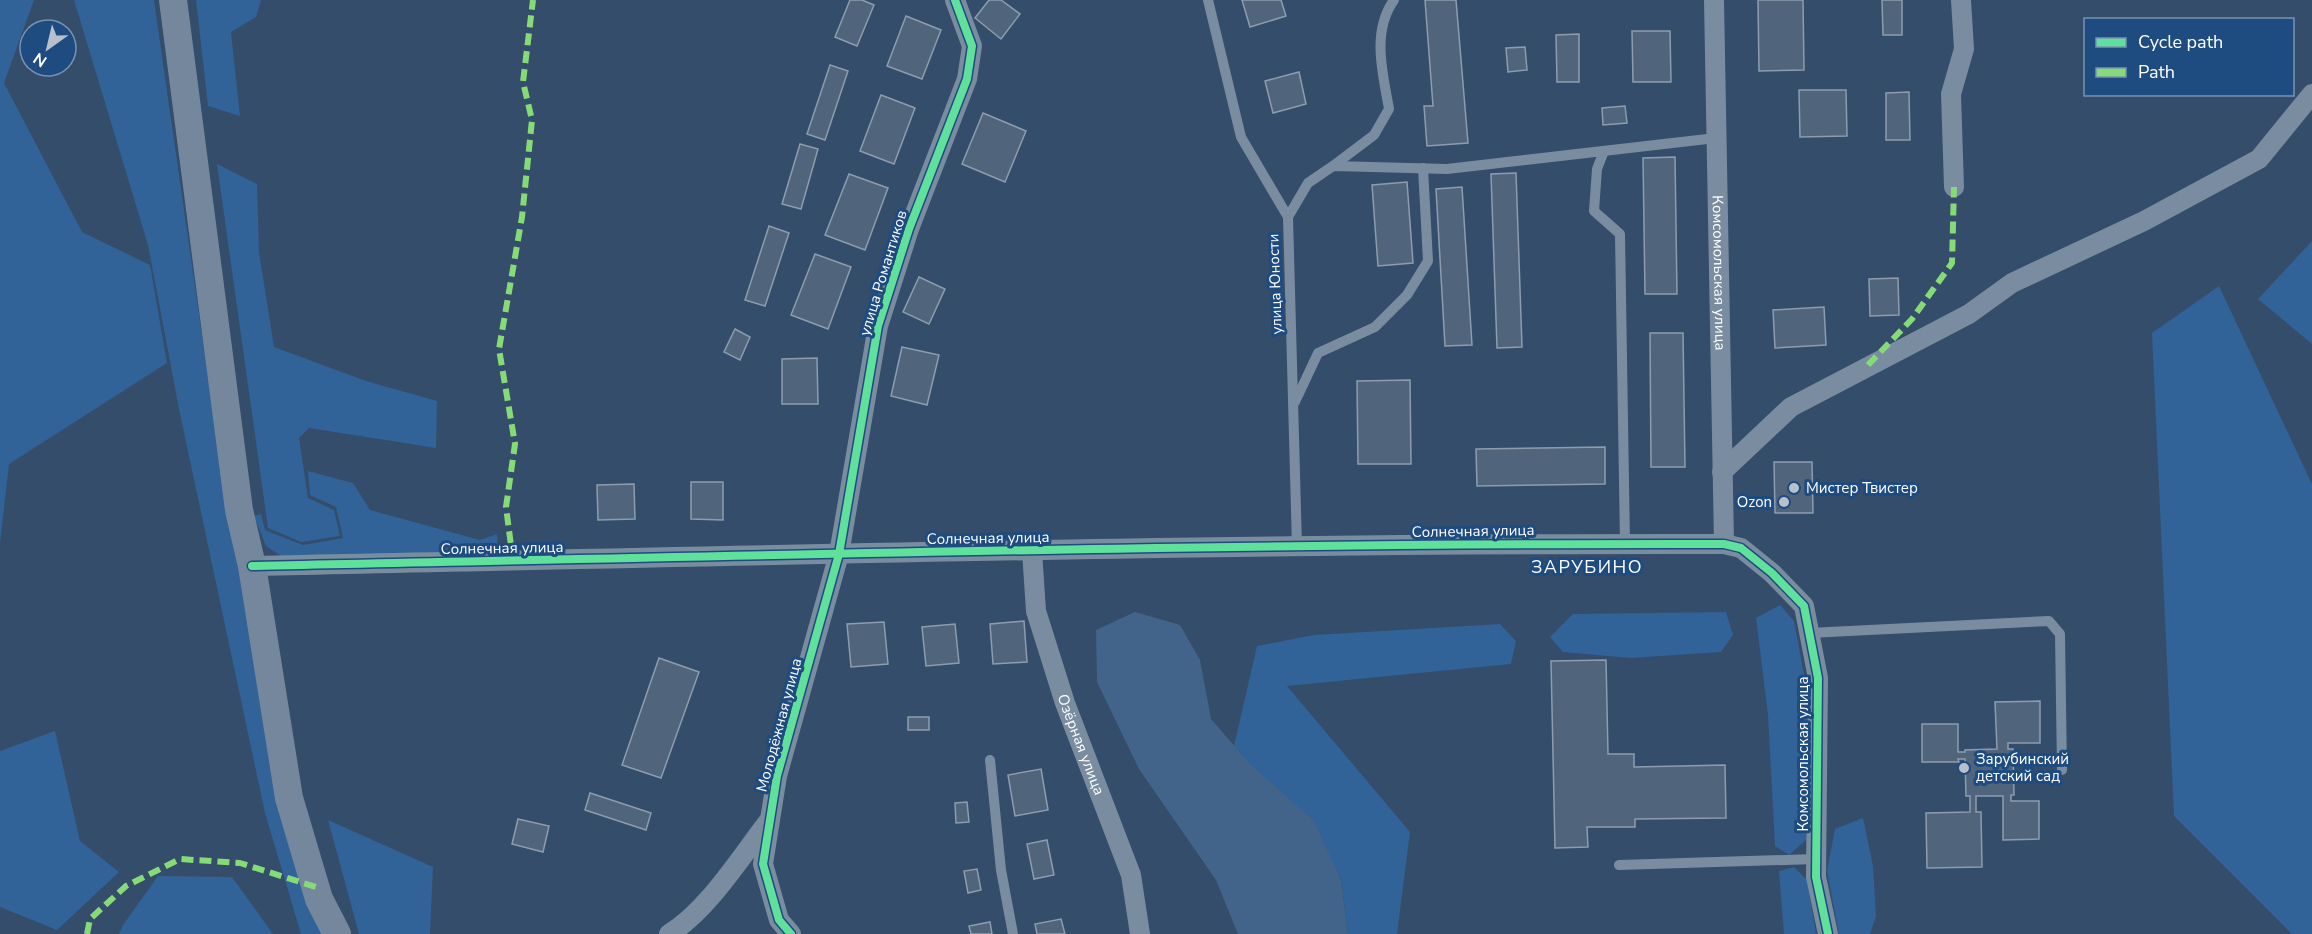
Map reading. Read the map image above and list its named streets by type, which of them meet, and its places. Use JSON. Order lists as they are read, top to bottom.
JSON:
{
  "streets": {
    "street": [
      "улица Романтиков",
      "Комсомольская улица",
      "Солнечная улица",
      "Молодёжная улица",
      "Озёрная улица"
    ],
    "lane": ["улица Юности"]
  },
  "crossings": [
    ["улица Романтиков", "Солнечная улица"],
    ["улица Романтиков", "Молодёжная улица"],
    ["Комсомольская улица", "Солнечная улица"],
    ["улица Юности", "Солнечная улица"],
    ["Солнечная улица", "Молодёжная улица"],
    ["Солнечная улица", "Озёрная улица"]
  ],
  "districts": ["ЗАРУБИНО"],
  "places": ["Мистер Твистер", "Ozon", "Зарубинский детский сад"],
  "legend": ["Cycle path", "Path"],
  "north": "bottom left"
}
